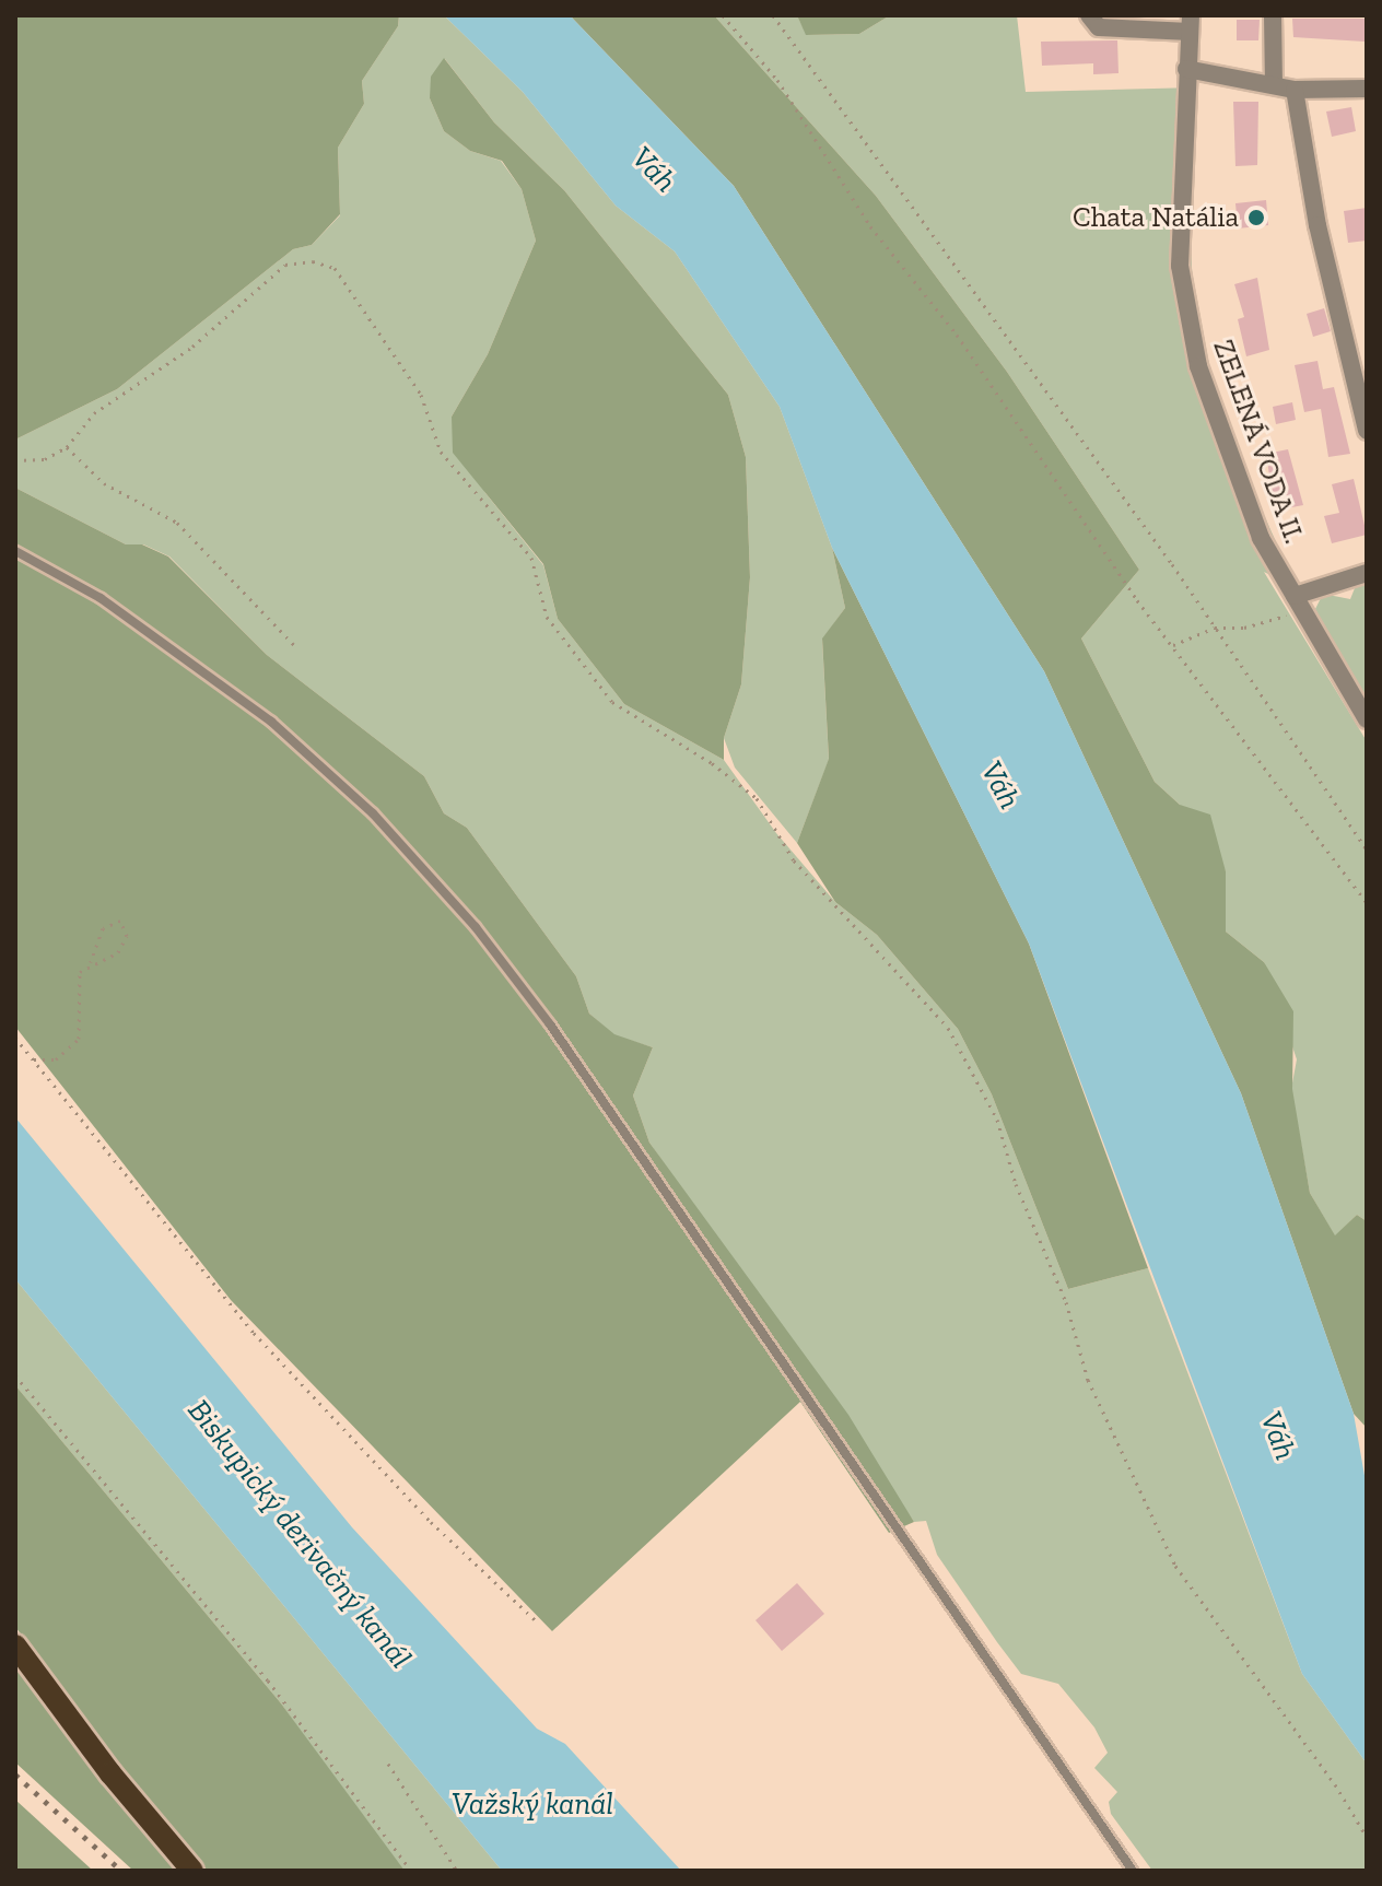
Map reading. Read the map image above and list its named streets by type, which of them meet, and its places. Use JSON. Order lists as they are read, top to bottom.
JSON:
{
  "streets": {
    "street": ["ZELENÁ VODA II."]
  },
  "water": ["Váh", "Biskupický derivačný kanál", "Važský kanál"],
  "places": ["Chata Natália"]
}
